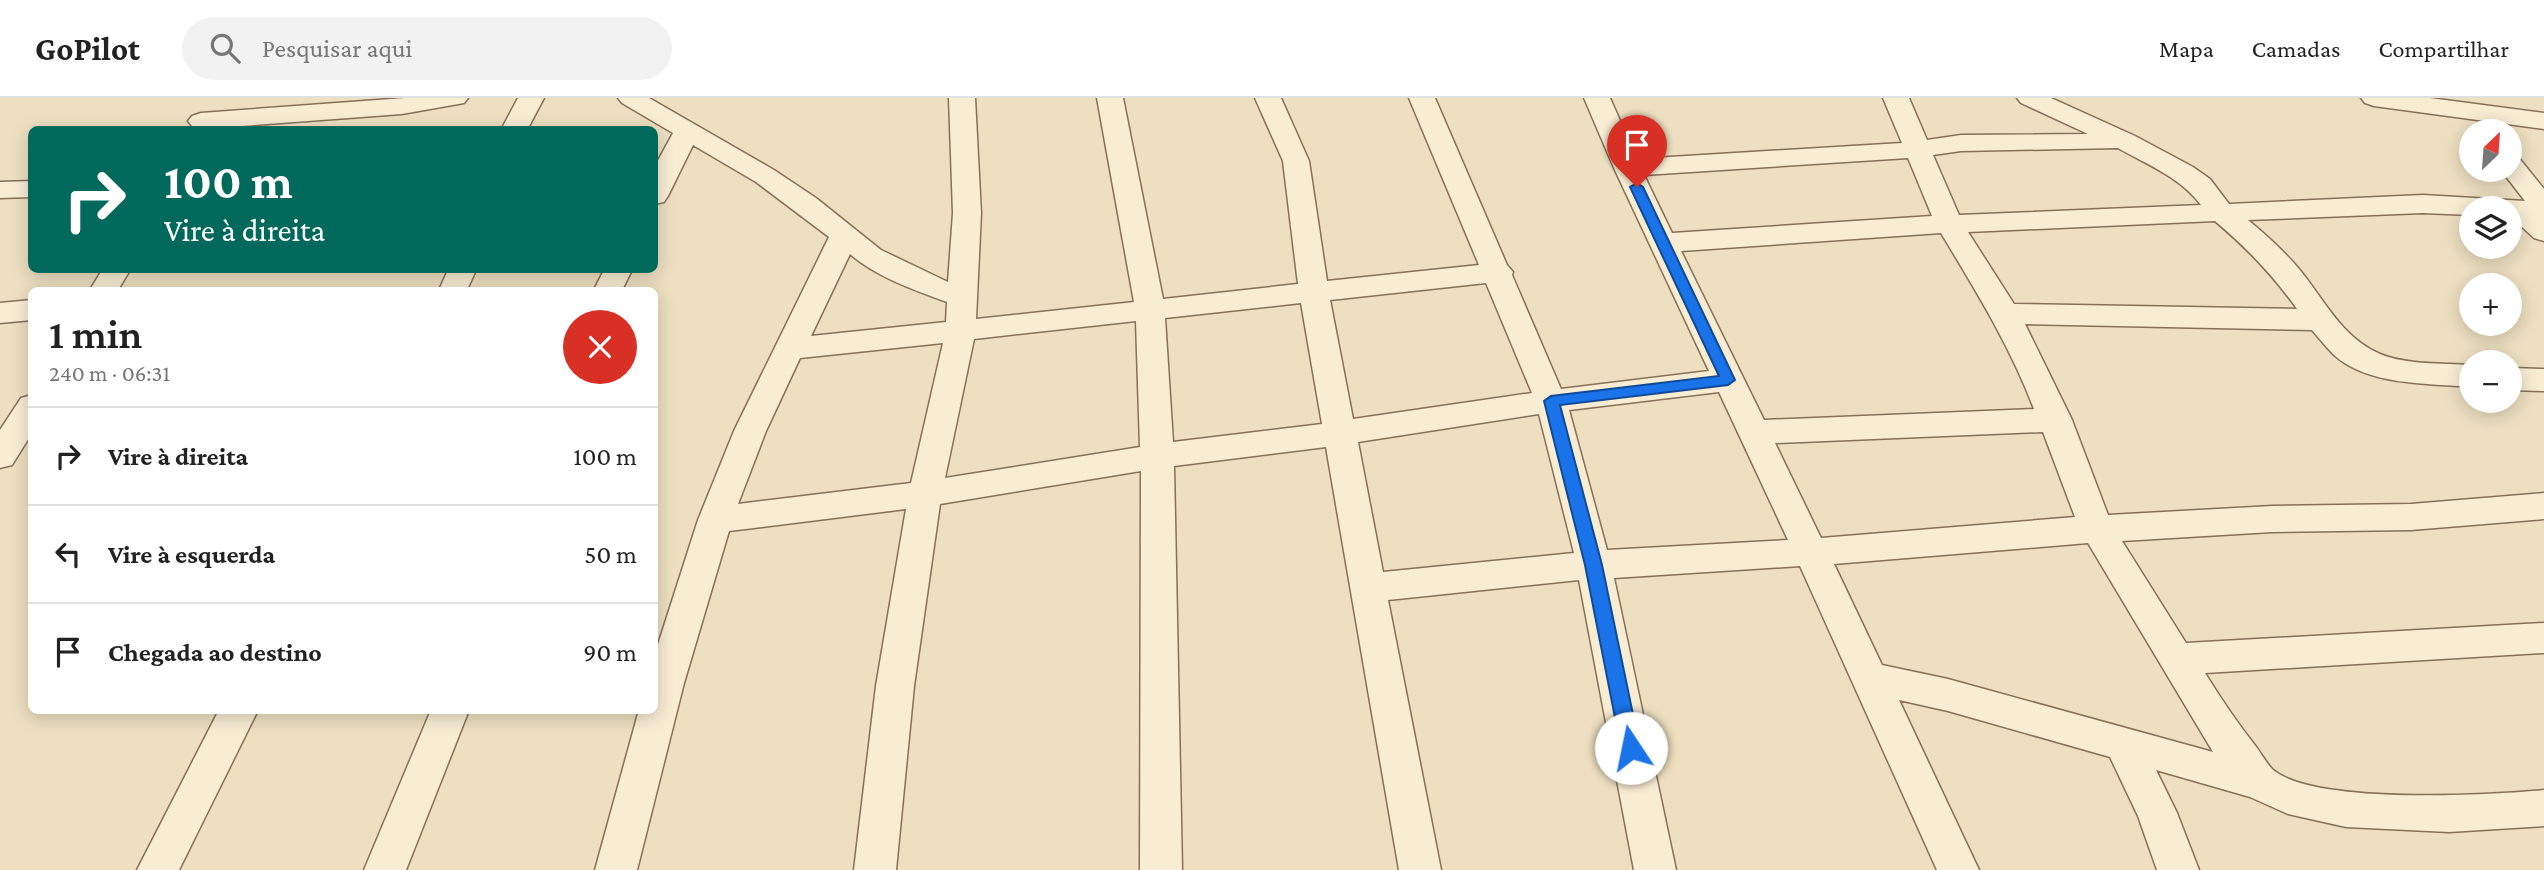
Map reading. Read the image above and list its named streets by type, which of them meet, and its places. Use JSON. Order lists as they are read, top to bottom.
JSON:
{
  "north": "top right",
  "page": {
    "header": "GoPilot",
    "search": "Pesquisar aqui",
    "nav": ["Mapa", "Camadas", "Compartilhar"],
    "map_buttons": ["+", "−"],
    "turn": ["100 m", "Vire à direita"],
    "heading": ["1 min", "240 m · 06:31"],
    "list": [
      {
        "name": "Vire à direita",
        "value": "100 m"
      },
      {
        "name": "Vire à esquerda",
        "value": "50 m"
      },
      {
        "name": "Chegada ao destino",
        "value": "90 m"
      }
    ]
  }
}
